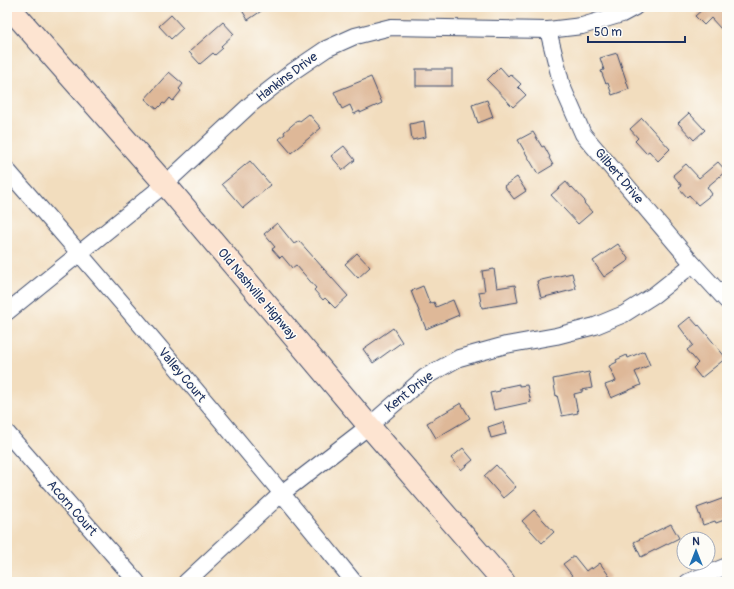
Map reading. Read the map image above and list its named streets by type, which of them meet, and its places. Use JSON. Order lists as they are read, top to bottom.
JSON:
{
  "streets": {
    "main road": ["Old Nashville Highway"],
    "street": [
      "Hankins Drive",
      "Gilbert Drive",
      "Valley Court",
      "Kent Drive",
      "Acorn Court"
    ]
  },
  "crossings": [
    ["Hankins Drive", "Gilbert Drive"],
    ["Hankins Drive", "Old Nashville Highway"],
    ["Hankins Drive", "Valley Court"],
    ["Gilbert Drive", "Kent Drive"],
    ["Old Nashville Highway", "Kent Drive"],
    ["Valley Court", "Kent Drive"]
  ],
  "scale_bar": "50 m",
  "north": "top"
}
